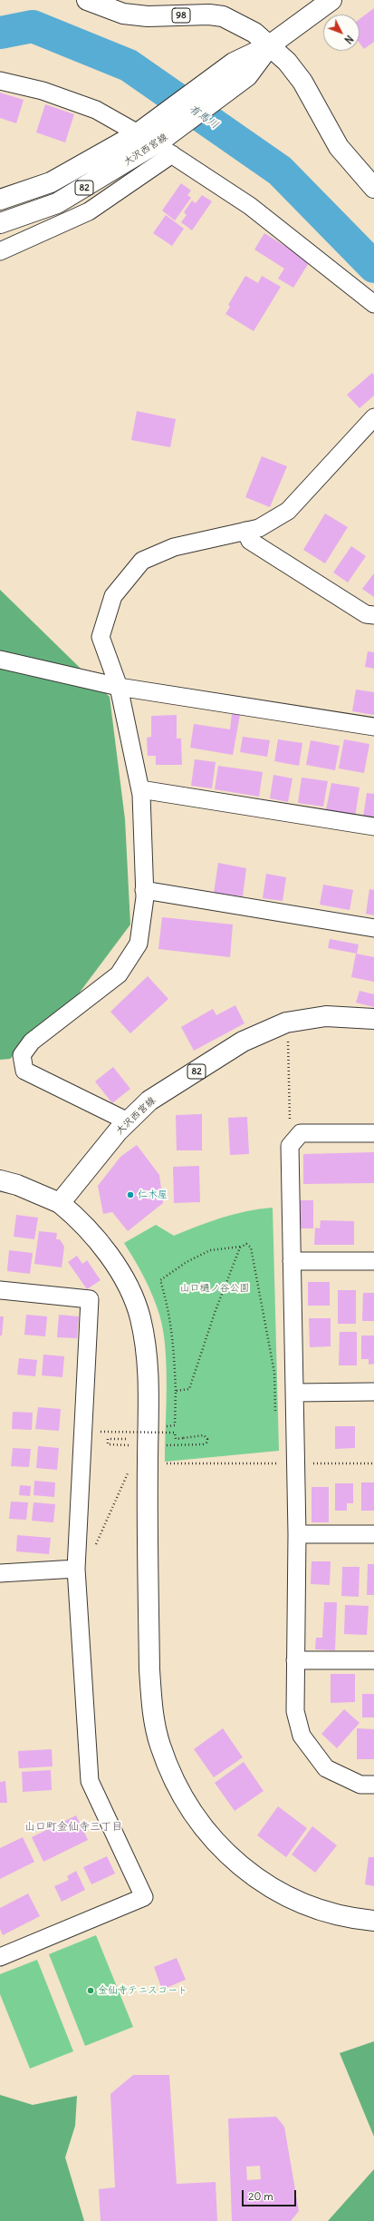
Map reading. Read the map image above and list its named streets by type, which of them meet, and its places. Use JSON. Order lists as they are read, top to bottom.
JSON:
{
  "streets": {
    "main road": ["98", "大沢西宮線", "82"]
  },
  "crossings": [
    ["98", "大沢西宮線"]
  ],
  "districts": ["山口町金仙寺三丁目"],
  "water": ["有馬川"],
  "parks": ["山口樋ノ谷公園"],
  "places": ["仁木屋", "金仙寺テニスコート"],
  "scale_bar": "20 m",
  "north": "bottom right"
}
